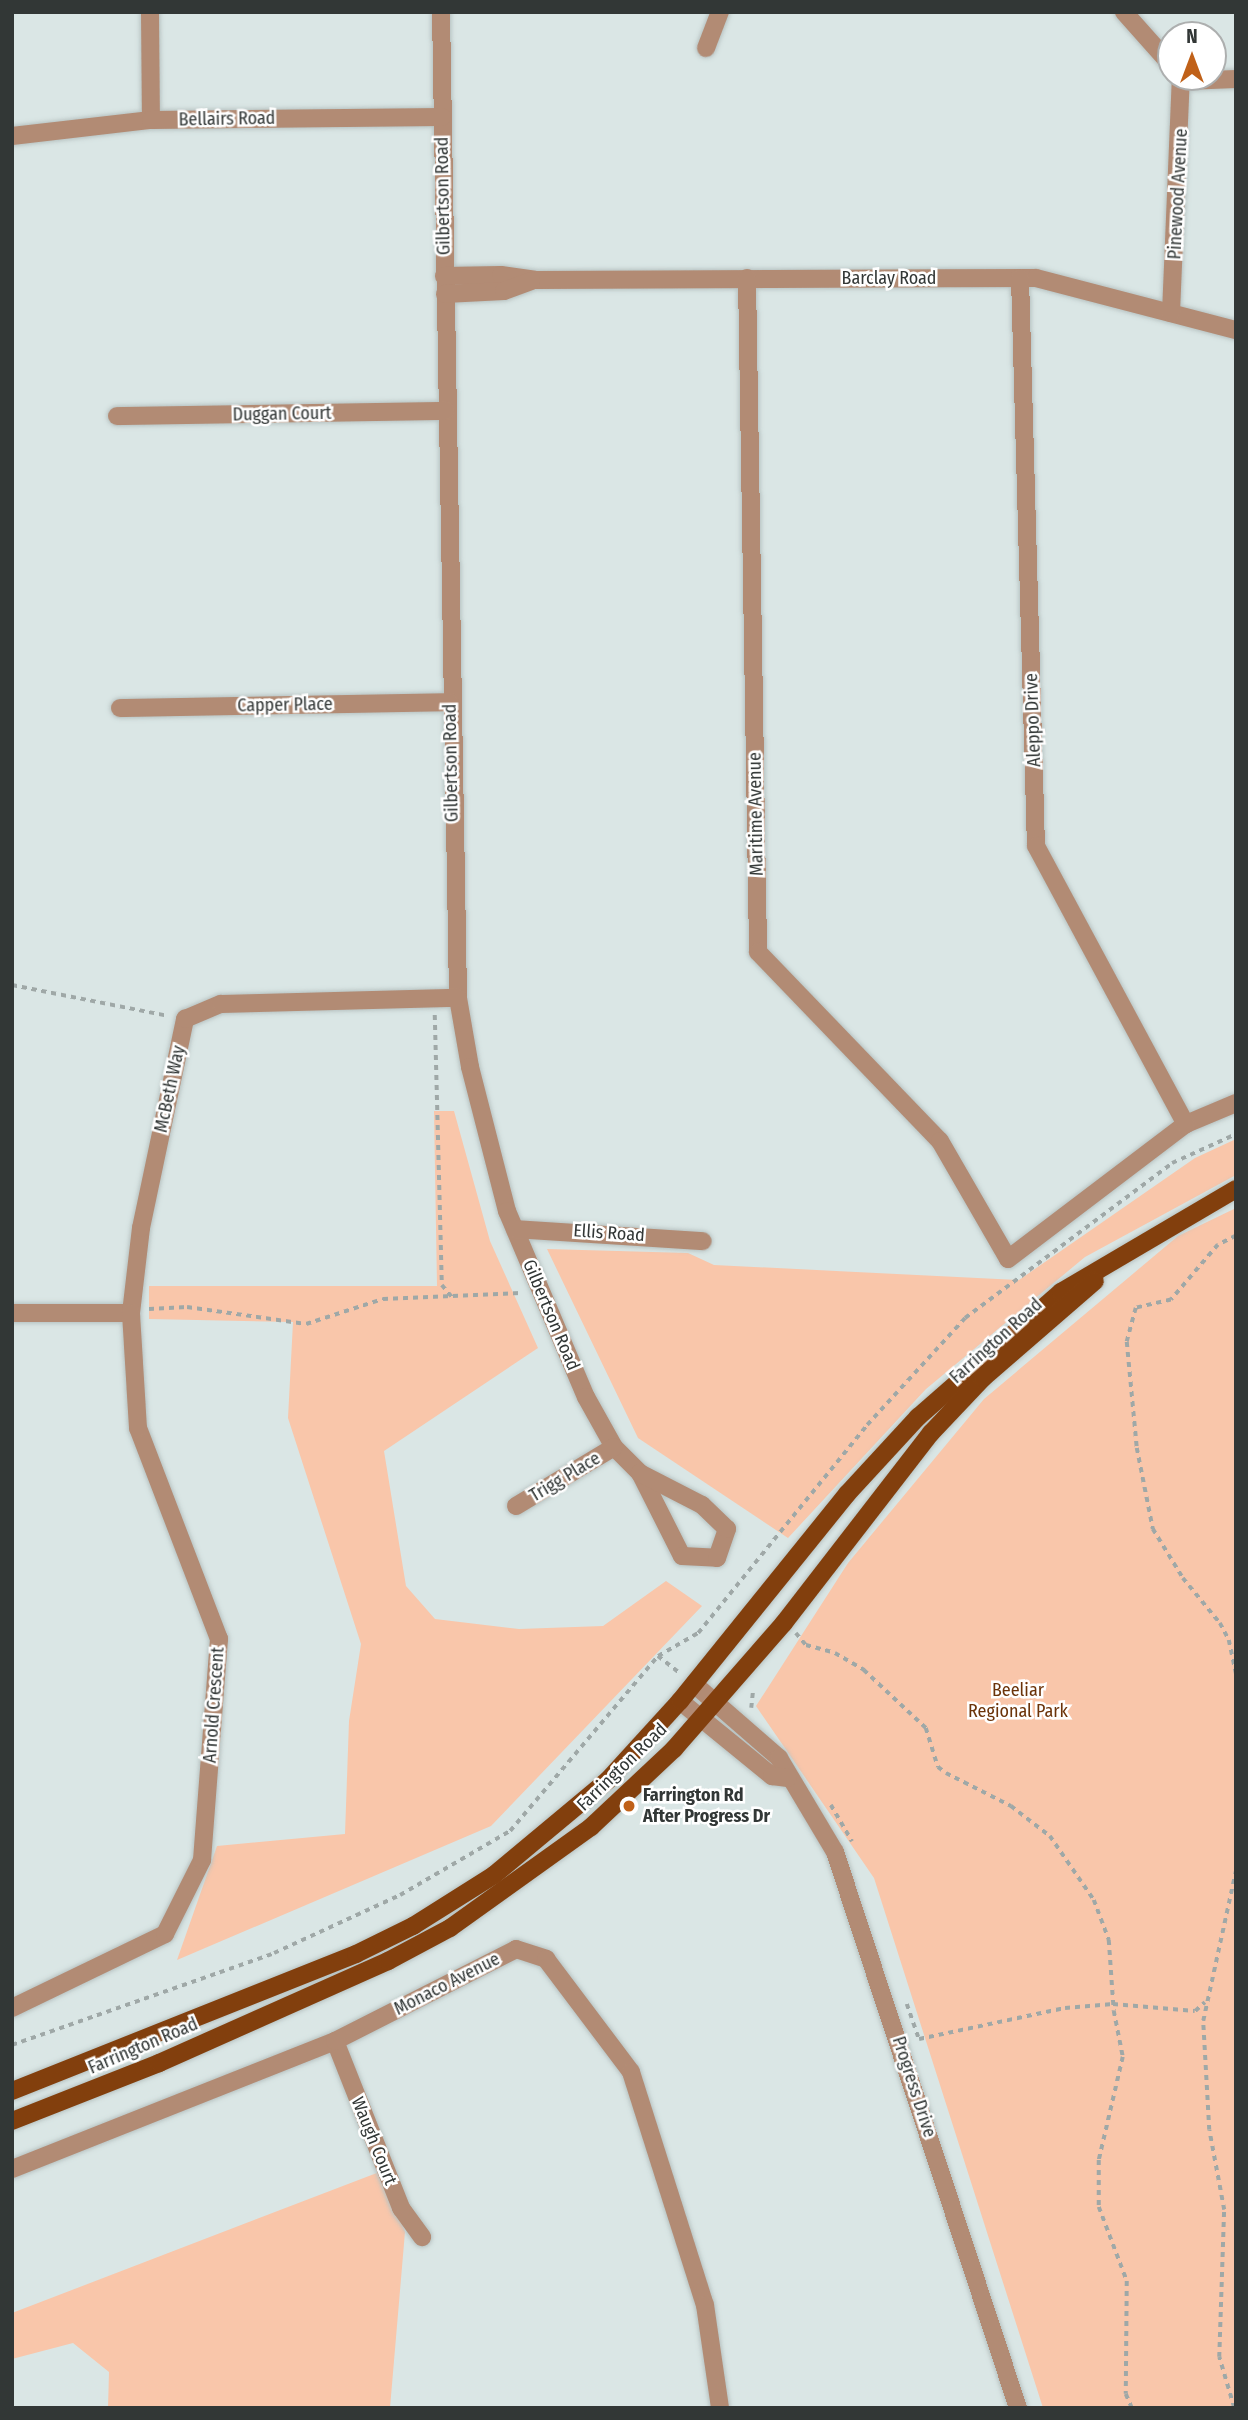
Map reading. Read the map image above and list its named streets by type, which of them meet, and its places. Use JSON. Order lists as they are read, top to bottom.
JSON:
{
  "streets": {
    "main road": ["Farrington Road"],
    "street": [
      "Bellairs Road",
      "Pinewood Avenue",
      "Gilbertson Road",
      "Barclay Road",
      "Duggan Court",
      "Capper Place",
      "Aleppo Drive",
      "Maritime Avenue",
      "McBeth Way",
      "Ellis Road",
      "Trigg Place",
      "Arnold Crescent",
      "Monaco Avenue",
      "Progress Drive",
      "Waugh Court"
    ]
  },
  "crossings": [
    ["Bellairs Road", "Gilbertson Road"],
    ["Pinewood Avenue", "Barclay Road"],
    ["Gilbertson Road", "Barclay Road"],
    ["Gilbertson Road", "Duggan Court"],
    ["Gilbertson Road", "Capper Place"],
    ["Gilbertson Road", "Ellis Road"],
    ["Gilbertson Road", "Trigg Place"],
    ["Barclay Road", "Aleppo Drive"],
    ["Barclay Road", "Maritime Avenue"],
    ["Aleppo Drive", "Maritime Avenue"],
    ["McBeth Way", "Arnold Crescent"],
    ["Farrington Road", "Progress Drive"],
    ["Monaco Avenue", "Waugh Court"]
  ],
  "parks": ["Beeliar Regional Park"],
  "places": ["Farrington Rd After Progress Dr"],
  "north": "top"
}
